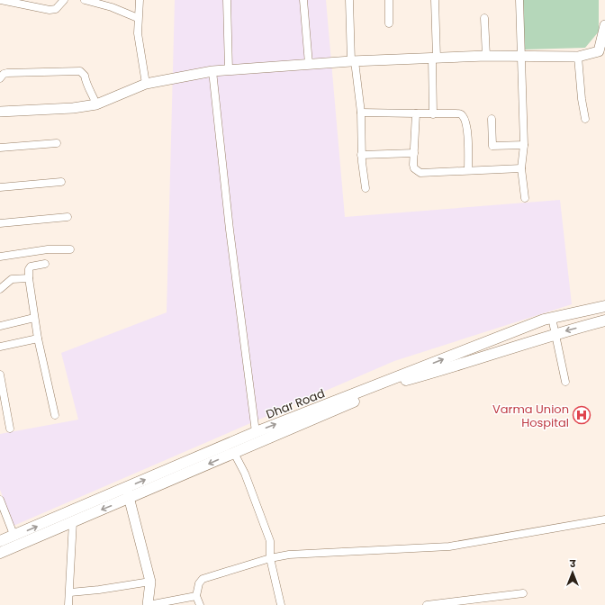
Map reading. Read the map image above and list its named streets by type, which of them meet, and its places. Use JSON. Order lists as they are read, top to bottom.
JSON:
{
  "streets": {
    "main road": ["Dhar Road"]
  },
  "places": {
    "hospital": ["Varma Union Hospital"]
  },
  "north": "top"
}
